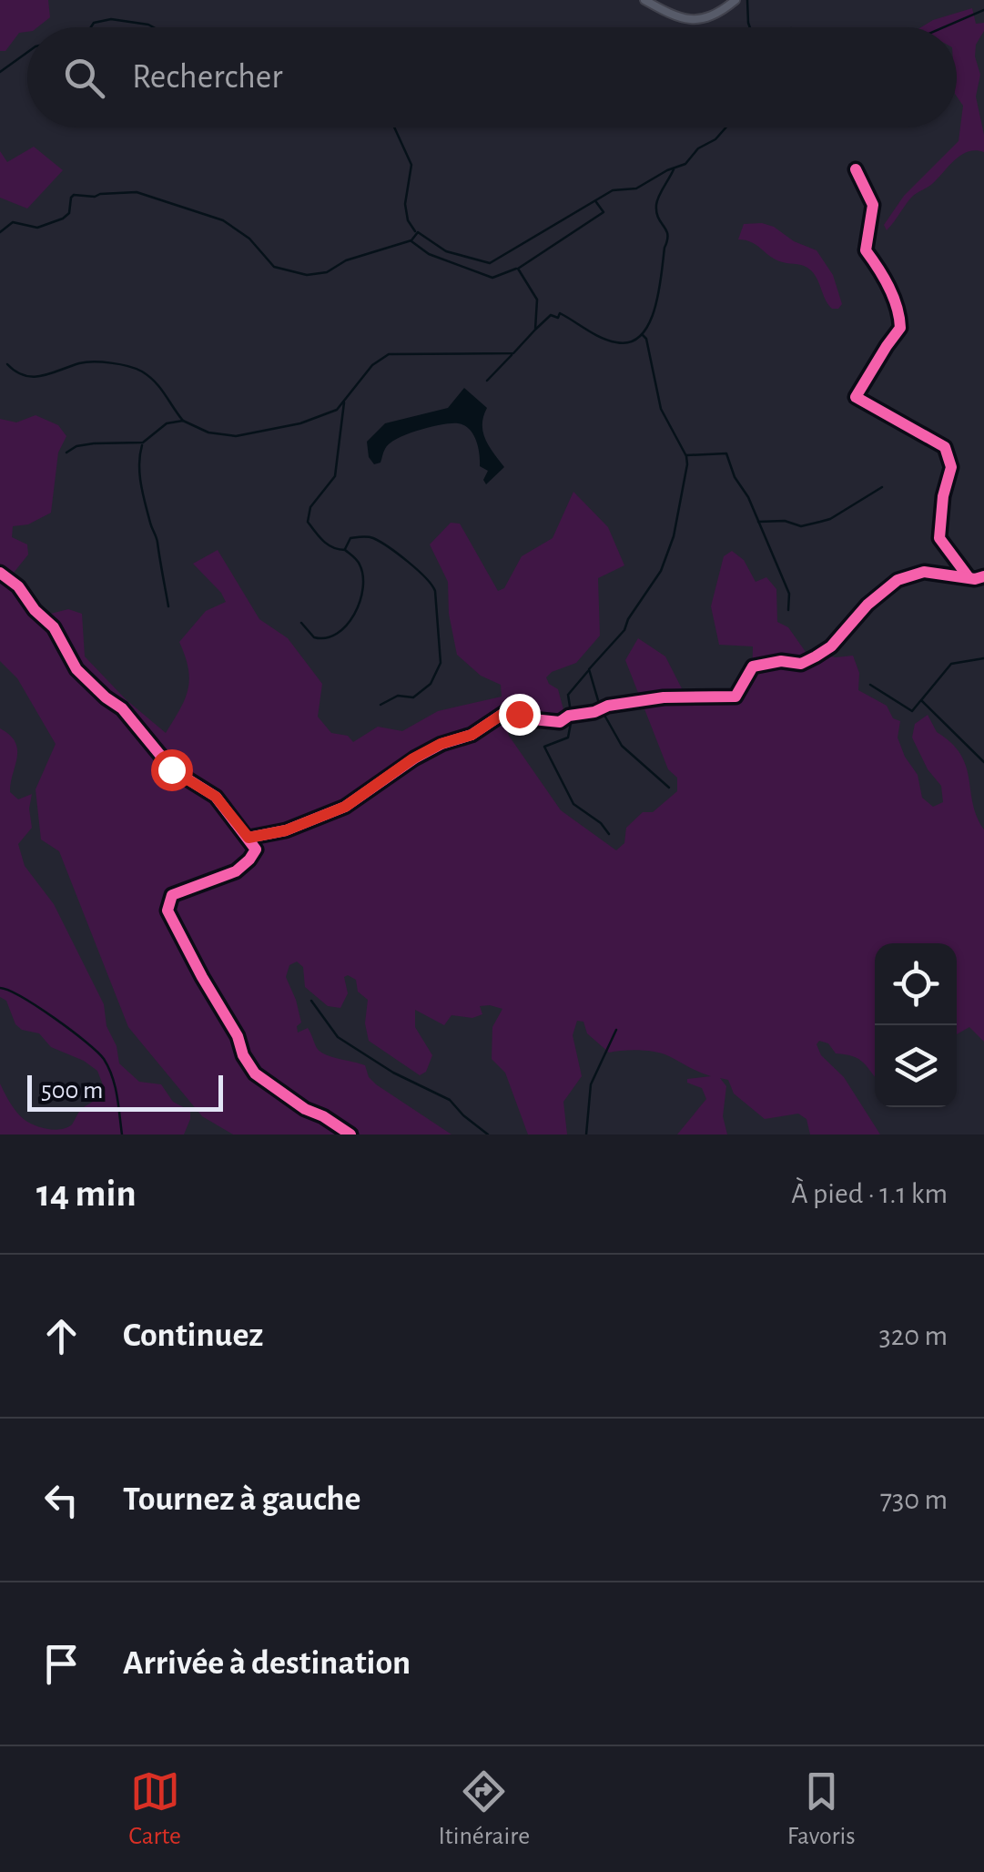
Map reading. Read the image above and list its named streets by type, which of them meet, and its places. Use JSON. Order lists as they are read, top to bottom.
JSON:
{
  "scale_bar": "500 m",
  "page": {
    "search": "Rechercher",
    "scale": "500 m",
    "heading": ["14 min", "À pied · 1.1 km"],
    "list": [
      ["Continuez", "320 m"],
      ["Tournez à gauche", "730 m"],
      "Arrivée à destination"
    ],
    "nav": ["Carte", "Itinéraire", "Favoris"]
  }
}
